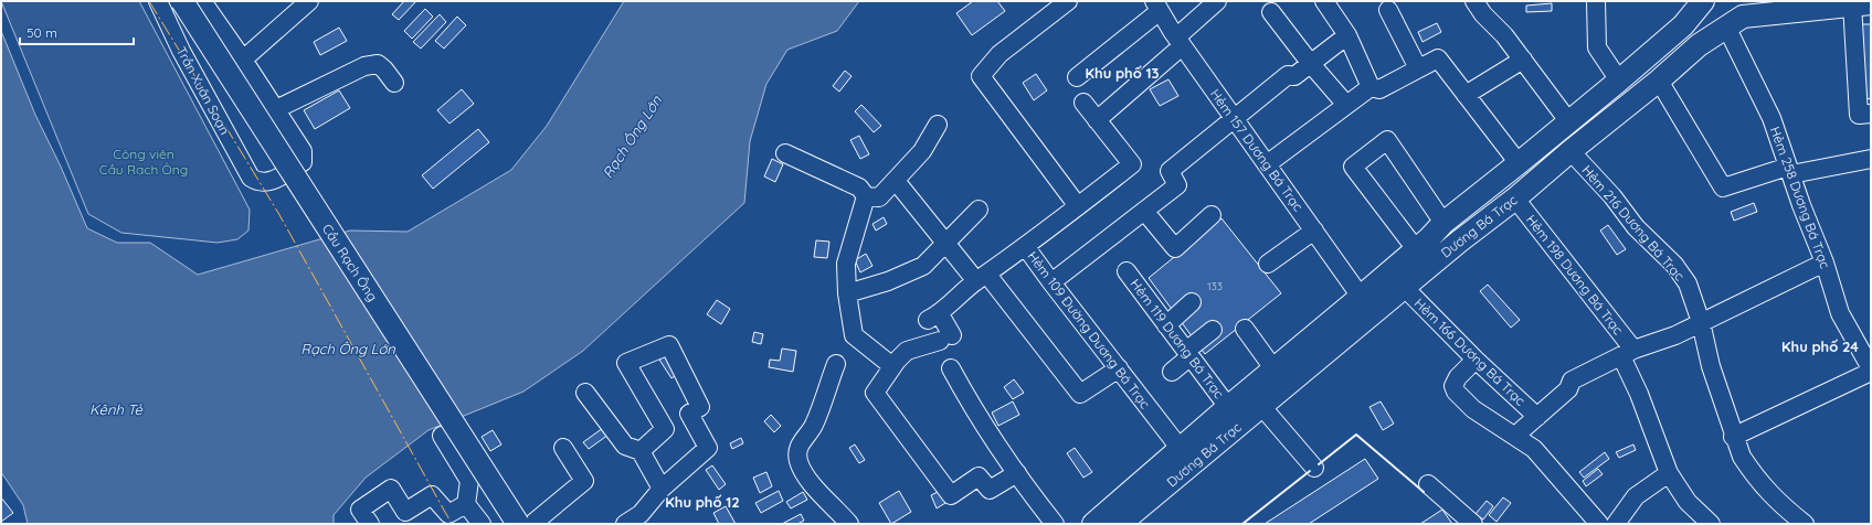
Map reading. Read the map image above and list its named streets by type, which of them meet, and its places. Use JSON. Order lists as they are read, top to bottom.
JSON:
{
  "streets": {
    "main road": ["Dương Bá Trạc", "Cầu Rạch Ông"],
    "street": [
      "Trần Xuân Soạn",
      "Hẻm 157 Dương Bá Trạc",
      "Hẻm 258 Dương Bá Trạc",
      "Hẻm 216 Dương Bá Trạc",
      "Hẻm 198 Dương Bá Trạc",
      "Hẻm 109 Đường Dương Bá Trạc",
      "Hẻm 119 Dương Bá Trạc",
      "Hẻm 166 Dương Bá Trạc"
    ]
  },
  "crossings": [
    ["Hẻm 157 Dương Bá Trạc", "Dương Bá Trạc"],
    ["Hẻm 258 Dương Bá Trạc", "Dương Bá Trạc"],
    ["Hẻm 216 Dương Bá Trạc", "Dương Bá Trạc"],
    ["Dương Bá Trạc", "Hẻm 198 Dương Bá Trạc"],
    ["Dương Bá Trạc", "Hẻm 109 Đường Dương Bá Trạc"],
    ["Dương Bá Trạc", "Hẻm 119 Dương Bá Trạc"],
    ["Dương Bá Trạc", "Hẻm 166 Dương Bá Trạc"]
  ],
  "districts": ["Khu phố 13", "Khu phố 24", "Khu phố 12"],
  "water": ["Rạch Ông Lớn", "Kênh Tẻ"],
  "parks": ["Công viên Cầu Rạch Ông"],
  "house_numbers": ["133"],
  "scale_bar": "50 m"
}
